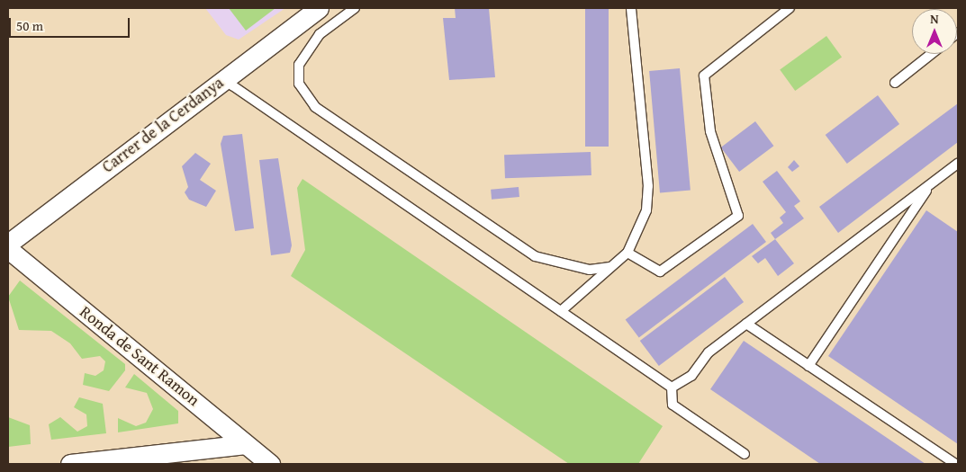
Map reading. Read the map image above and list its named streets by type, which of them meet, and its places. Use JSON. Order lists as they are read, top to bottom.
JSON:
{
  "streets": {
    "street": ["Carrer de la Cerdanya", "Ronda de Sant Ramon"]
  },
  "scale_bar": "50 m",
  "north": "top"
}
